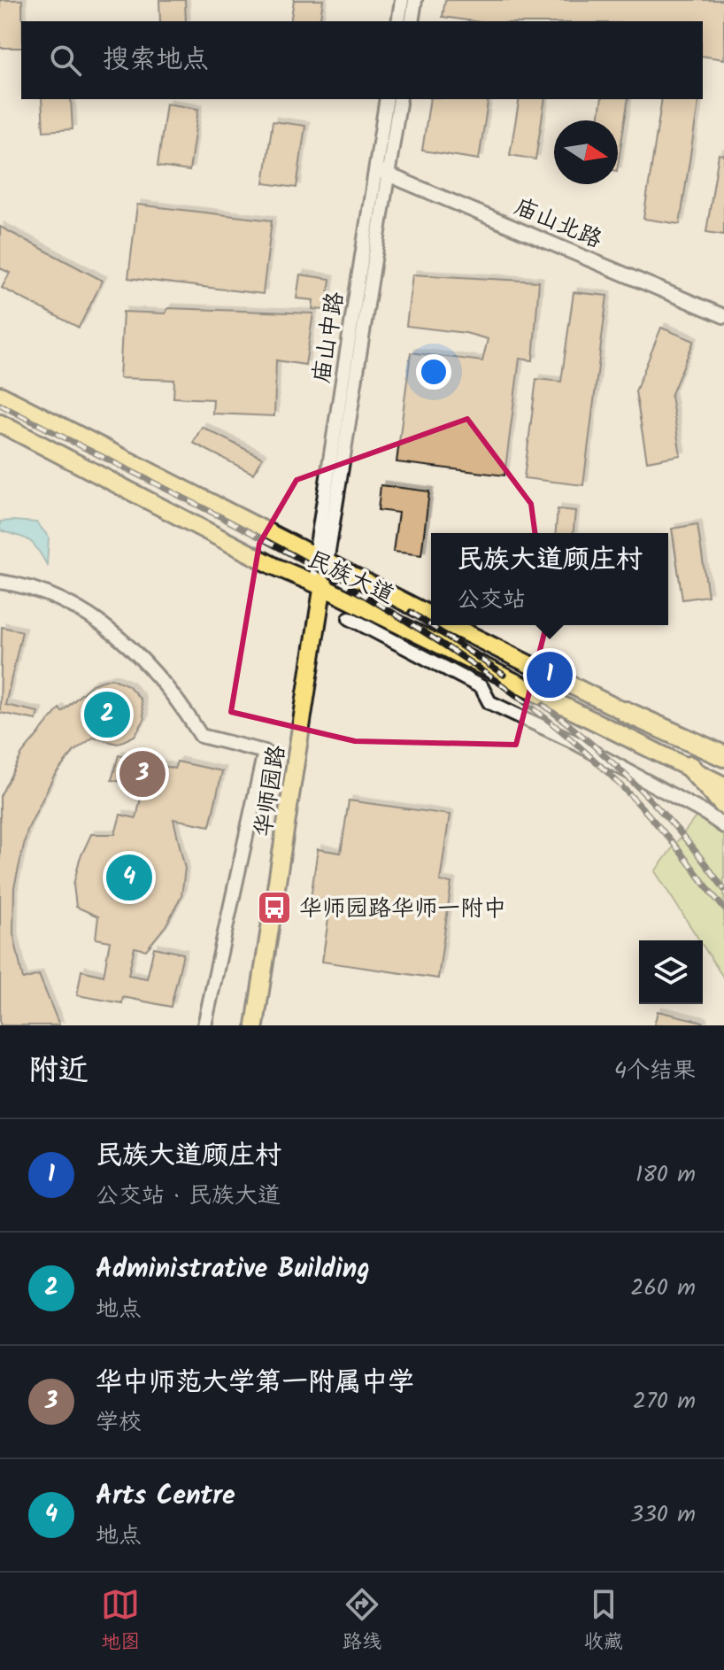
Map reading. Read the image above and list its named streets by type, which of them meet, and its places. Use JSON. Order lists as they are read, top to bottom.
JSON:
{
  "streets": {
    "main road": ["民族大道", "华师园路"],
    "street": ["庙山北路", "庙山中路"]
  },
  "crossings": [
    ["庙山北路", "庙山中路"],
    ["庙山中路", "民族大道"],
    ["庙山中路", "华师园路"],
    ["民族大道", "华师园路"]
  ],
  "places": {
    "bus stop": ["华师园路华师一附中"]
  },
  "north": "right",
  "page": {
    "search": "搜索地点",
    "popup": ["民族大道顾庄村", "公交站"],
    "pins": [
      "1",
      "2",
      "3",
      "4"
    ],
    "heading": ["附近", "4个结果"],
    "list": [
      {
        "mark": "1",
        "name": "民族大道顾庄村",
        "note": "公交站 · 民族大道",
        "value": "180 m"
      },
      {
        "mark": "2",
        "name": "Administrative Building",
        "note": "地点",
        "value": "260 m"
      },
      {
        "mark": "3",
        "name": "华中师范大学第一附属中学",
        "note": "学校",
        "value": "270 m"
      },
      {
        "mark": "4",
        "name": "Arts Centre",
        "note": "地点",
        "value": "330 m"
      }
    ],
    "nav": ["地图", "路线", "收藏"]
  }
}
